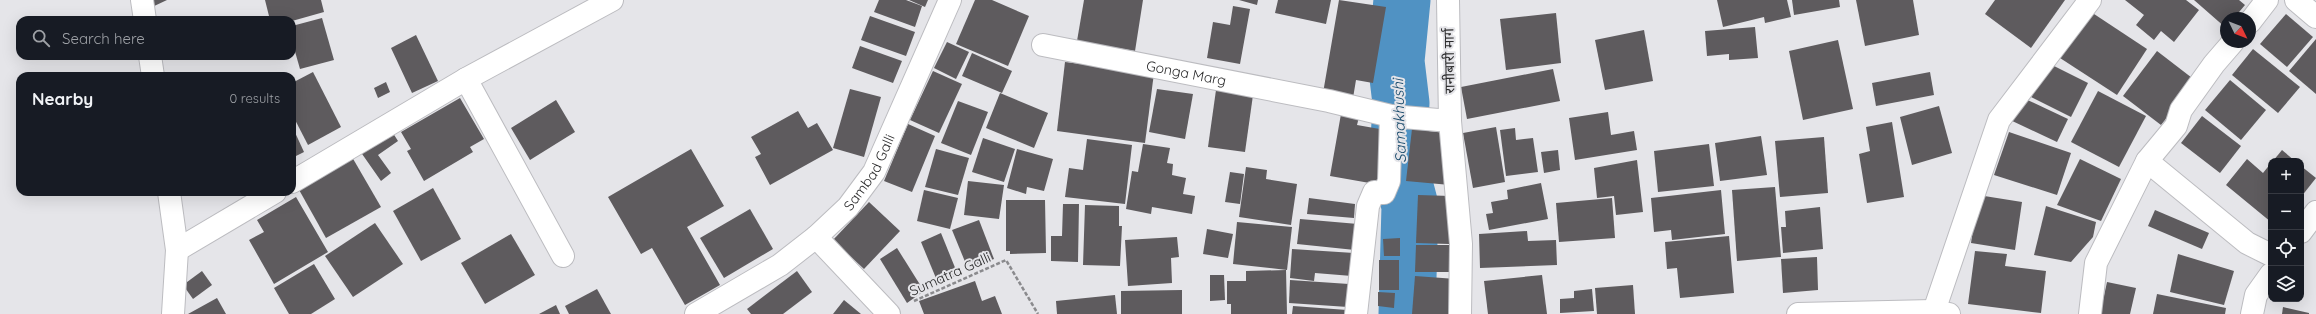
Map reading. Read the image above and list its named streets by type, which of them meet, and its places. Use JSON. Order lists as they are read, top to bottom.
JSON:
{
  "streets": {
    "street": ["रानीबारी मार्ग", "Gonga Marg", "Sambad Galli"],
    "path": ["Sumatra Galli"]
  },
  "crossings": [
    ["रानीबारी मार्ग", "Gonga Marg"]
  ],
  "water": ["Samakhushi"],
  "north": "bottom right",
  "page": {
    "search": "Search here",
    "heading": ["Nearby", "0 results"],
    "map_buttons": ["+", "−"]
  }
}
